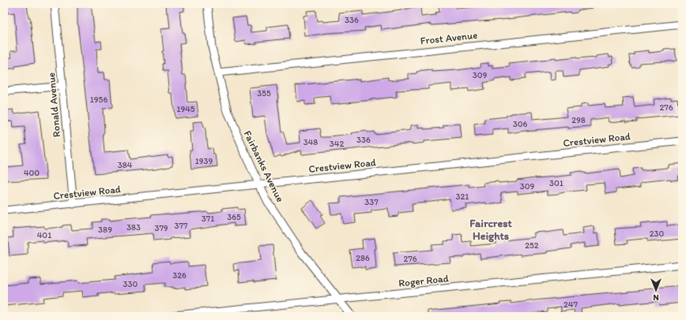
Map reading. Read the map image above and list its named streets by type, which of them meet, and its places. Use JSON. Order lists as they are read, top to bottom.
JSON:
{
  "streets": {
    "street": [
      "Frost Avenue",
      "Ronald Avenue",
      "Crestview Road",
      "Fairbanks Avenue",
      "Roger Road"
    ]
  },
  "crossings": [
    ["Frost Avenue", "Fairbanks Avenue"],
    ["Ronald Avenue", "Crestview Road"],
    ["Crestview Road", "Fairbanks Avenue"],
    ["Fairbanks Avenue", "Roger Road"]
  ],
  "districts": ["Faircrest Heights"],
  "house_numbers": [
    "336",
    "309",
    "355",
    "1956",
    "276",
    "1945",
    "298",
    "306",
    "336",
    "348",
    "342",
    "1939",
    "384",
    "400",
    "301",
    "309",
    "321",
    "337",
    "365",
    "371",
    "377",
    "383",
    "379",
    "389",
    "230",
    "401",
    "252",
    "286",
    "276",
    "326",
    "330",
    "247"
  ],
  "north": "bottom"
}
